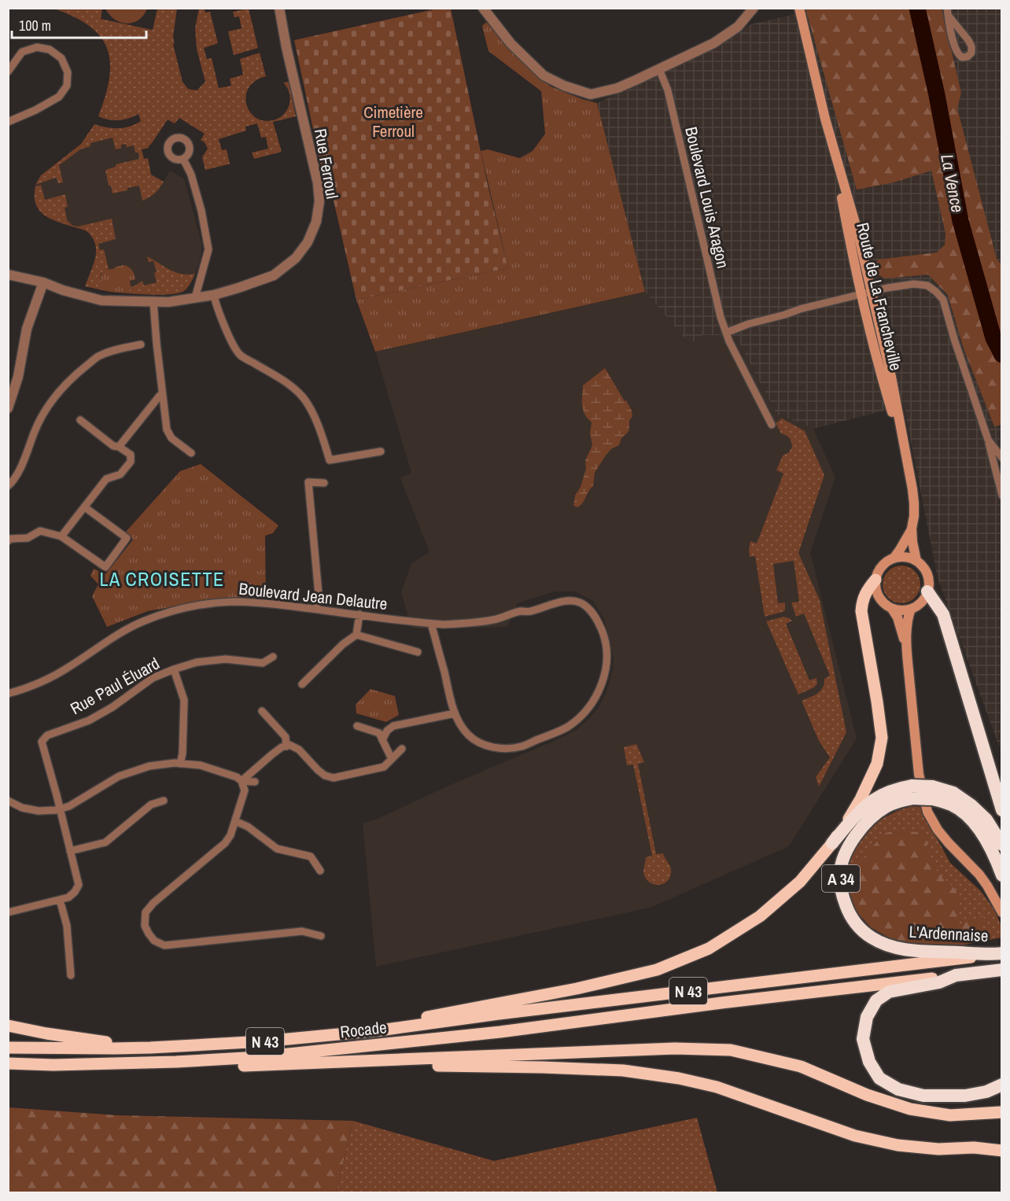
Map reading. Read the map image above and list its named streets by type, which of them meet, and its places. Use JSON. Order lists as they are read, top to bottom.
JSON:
{
  "streets": {
    "highway": [
      "A 34",
      "L'Ardennaise",
      "N 43",
      "Rocade"
    ],
    "main road": ["Route de La Francheville"],
    "street": [
      "Rue Ferroul",
      "Boulevard Louis Aragon",
      "Boulevard Jean Delautre",
      "Rue Paul Éluard"
    ]
  },
  "crossings": [
    ["L'Ardennaise", "N 43"]
  ],
  "districts": ["LA CROISETTE"],
  "water": ["La Vence"],
  "parks": ["Cimetière Ferroul"],
  "scale_bar": "100 m"
}
